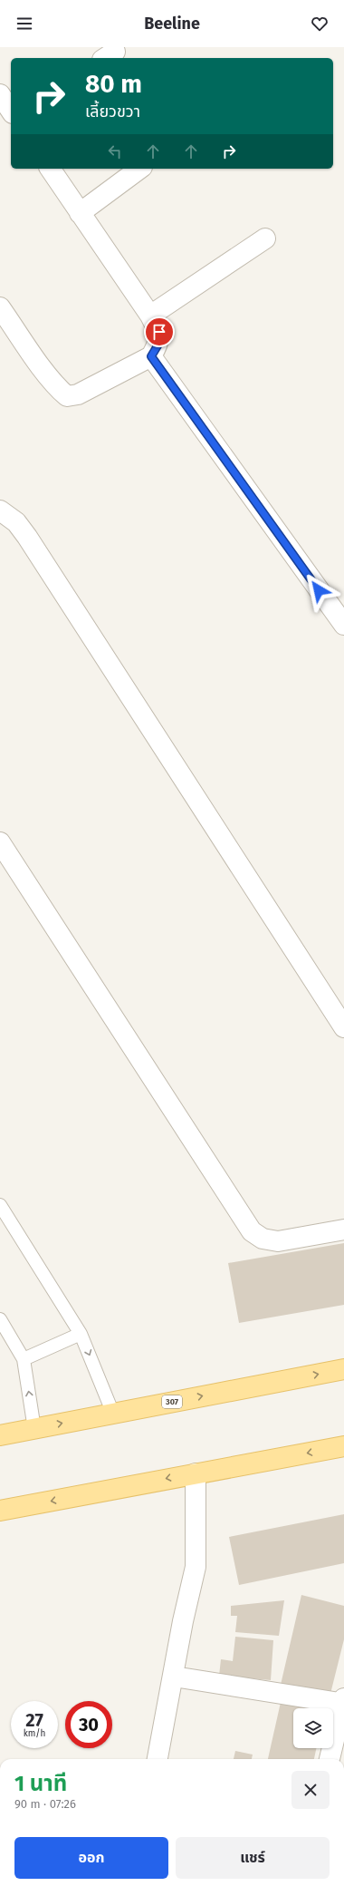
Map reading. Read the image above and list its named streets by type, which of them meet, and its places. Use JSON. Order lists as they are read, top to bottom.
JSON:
{
  "streets": {
    "main road": ["307"]
  },
  "page": {
    "header": "Beeline",
    "turn": ["80 m", "เลี้ยวขวา"],
    "speed": "27 km/h",
    "limit": "30",
    "heading": ["1 นาที", "90 m · 07:26"],
    "buttons": ["ออก", "แชร์"]
  }
}
